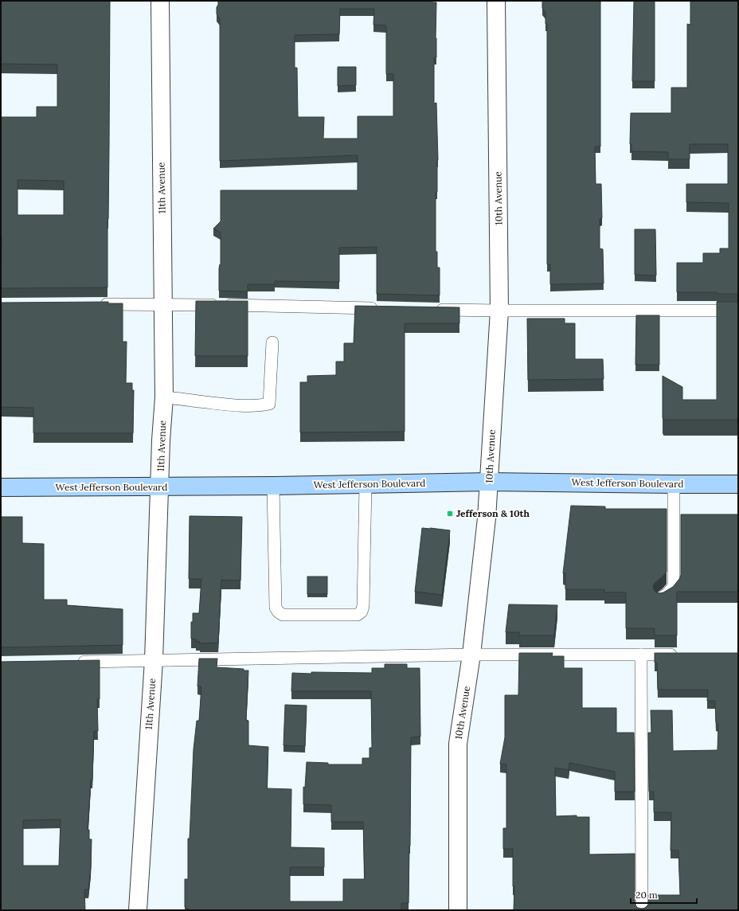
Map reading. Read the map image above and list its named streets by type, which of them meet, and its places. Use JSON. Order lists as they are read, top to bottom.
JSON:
{
  "streets": {
    "main road": ["West Jefferson Boulevard"],
    "street": ["11th Avenue", "10th Avenue"]
  },
  "crossings": [
    ["11th Avenue", "West Jefferson Boulevard"],
    ["10th Avenue", "West Jefferson Boulevard"]
  ],
  "places": {
    "transit": ["Jefferson & 10th"]
  },
  "scale_bar": "20 m"
}
